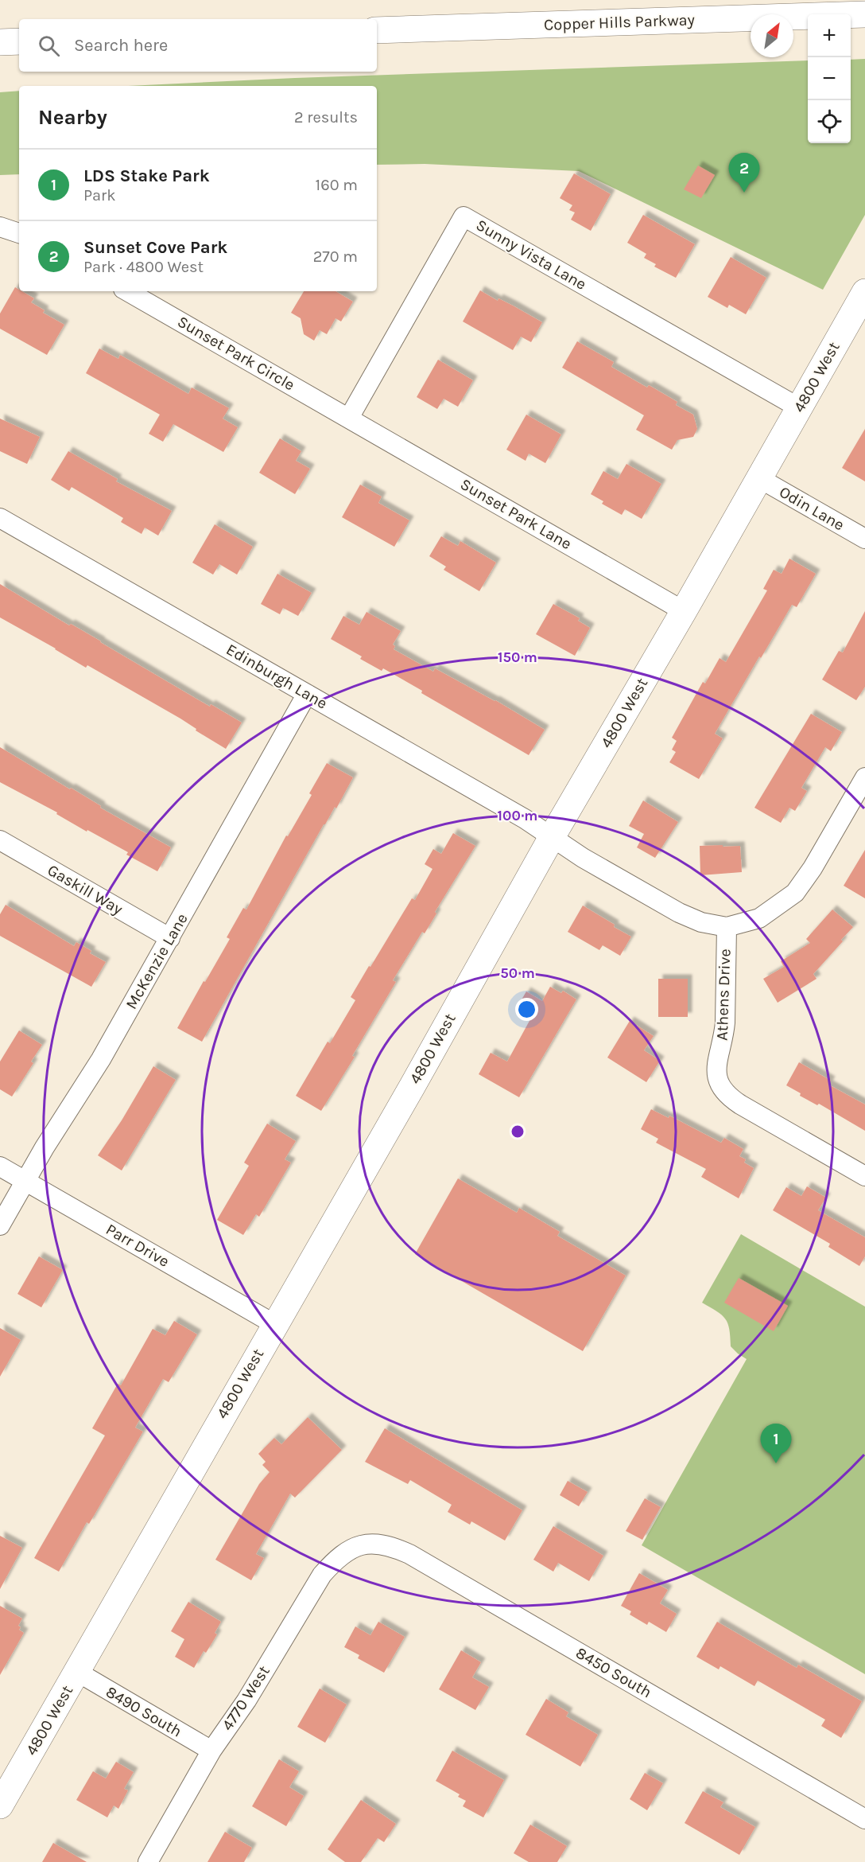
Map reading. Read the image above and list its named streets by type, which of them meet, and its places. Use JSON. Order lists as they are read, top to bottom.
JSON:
{
  "streets": {
    "street": [
      "Copper Hills Parkway",
      "Sunny Vista Lane",
      "Sunset Park Circle",
      "4800 West",
      "Odin Lane",
      "Sunset Park Lane",
      "Edinburgh Lane",
      "Gaskill Way",
      "McKenzie Lane",
      "Athens Drive",
      "Parr Drive",
      "8450 South",
      "4770 West",
      "8490 South"
    ]
  },
  "crossings": [
    ["Sunny Vista Lane", "Sunset Park Circle"],
    ["Sunny Vista Lane", "4800 West"],
    ["Sunny Vista Lane", "Sunset Park Lane"],
    ["Sunset Park Circle", "Sunset Park Lane"],
    ["4800 West", "Odin Lane"],
    ["4800 West", "Sunset Park Lane"],
    ["4800 West", "Edinburgh Lane"],
    ["4800 West", "Athens Drive"],
    ["4800 West", "Parr Drive"],
    ["4800 West", "8490 South"],
    ["Edinburgh Lane", "McKenzie Lane"],
    ["Edinburgh Lane", "Athens Drive"],
    ["Gaskill Way", "McKenzie Lane"],
    ["McKenzie Lane", "Parr Drive"],
    ["8450 South", "4770 West"],
    ["4770 West", "8490 South"]
  ],
  "north": "top right",
  "page": {
    "map_buttons": ["+", "−"],
    "search": "Search here",
    "heading": ["Nearby", "2 results"],
    "list": [
      {
        "mark": "1",
        "name": "LDS Stake Park",
        "note": "Park",
        "value": "160 m"
      },
      {
        "mark": "2",
        "name": "Sunset Cove Park",
        "note": "Park · 4800 West",
        "value": "270 m"
      }
    ],
    "pins": ["2", "1"]
  },
  "rings": ["150 m", "100 m", "50 m"]
}
